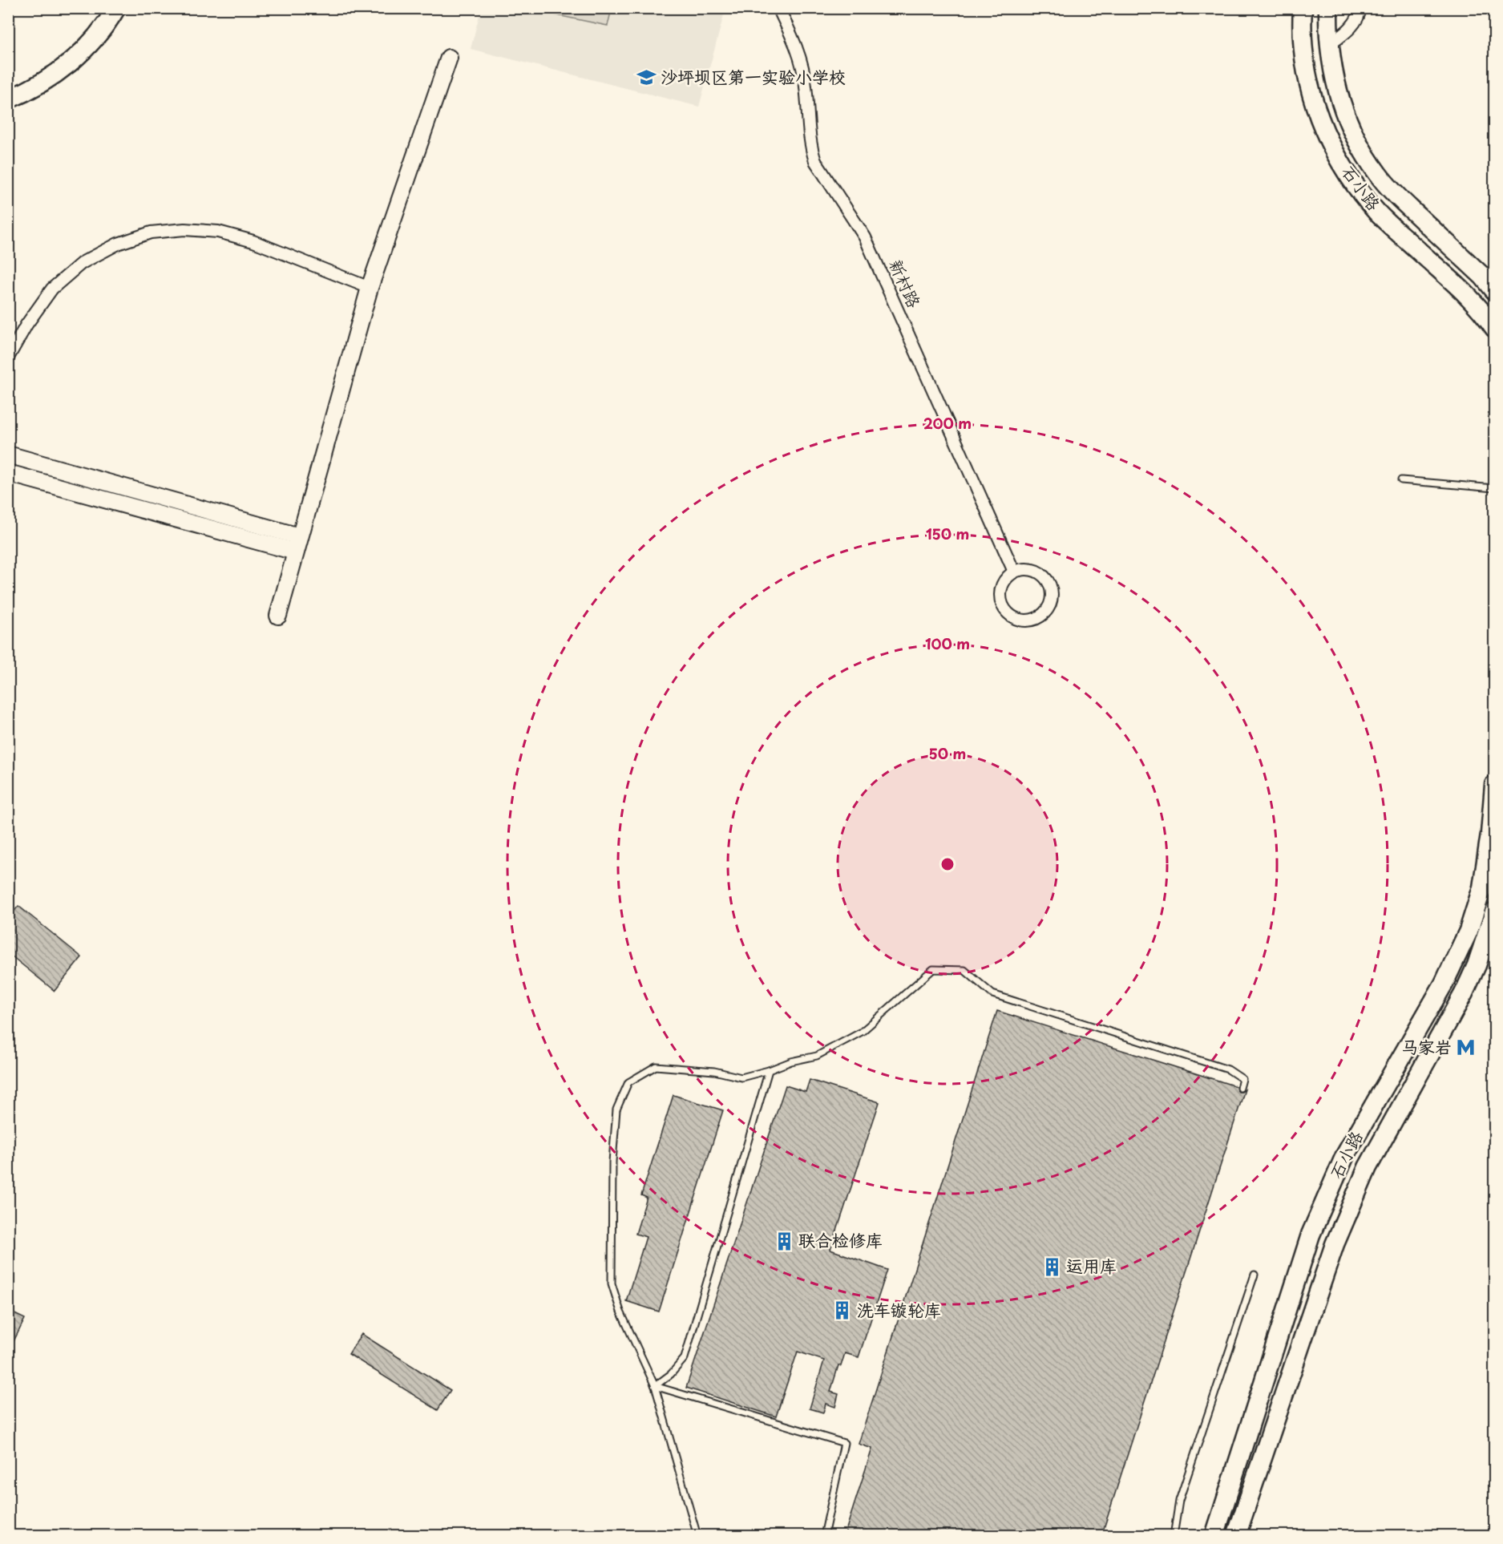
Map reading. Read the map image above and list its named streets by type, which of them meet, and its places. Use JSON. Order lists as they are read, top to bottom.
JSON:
{
  "streets": {
    "main road": ["石小路"],
    "street": ["新村路"]
  },
  "places": {
    "school or university": ["沙坪坝区第一实验小学校"],
    "metro station": ["马家岩"],
    "building": ["联合检修库", "运用库", "洗车镟轮库"]
  },
  "rings": [
    "200 m",
    "150 m",
    "100 m",
    "50 m"
  ]
}
